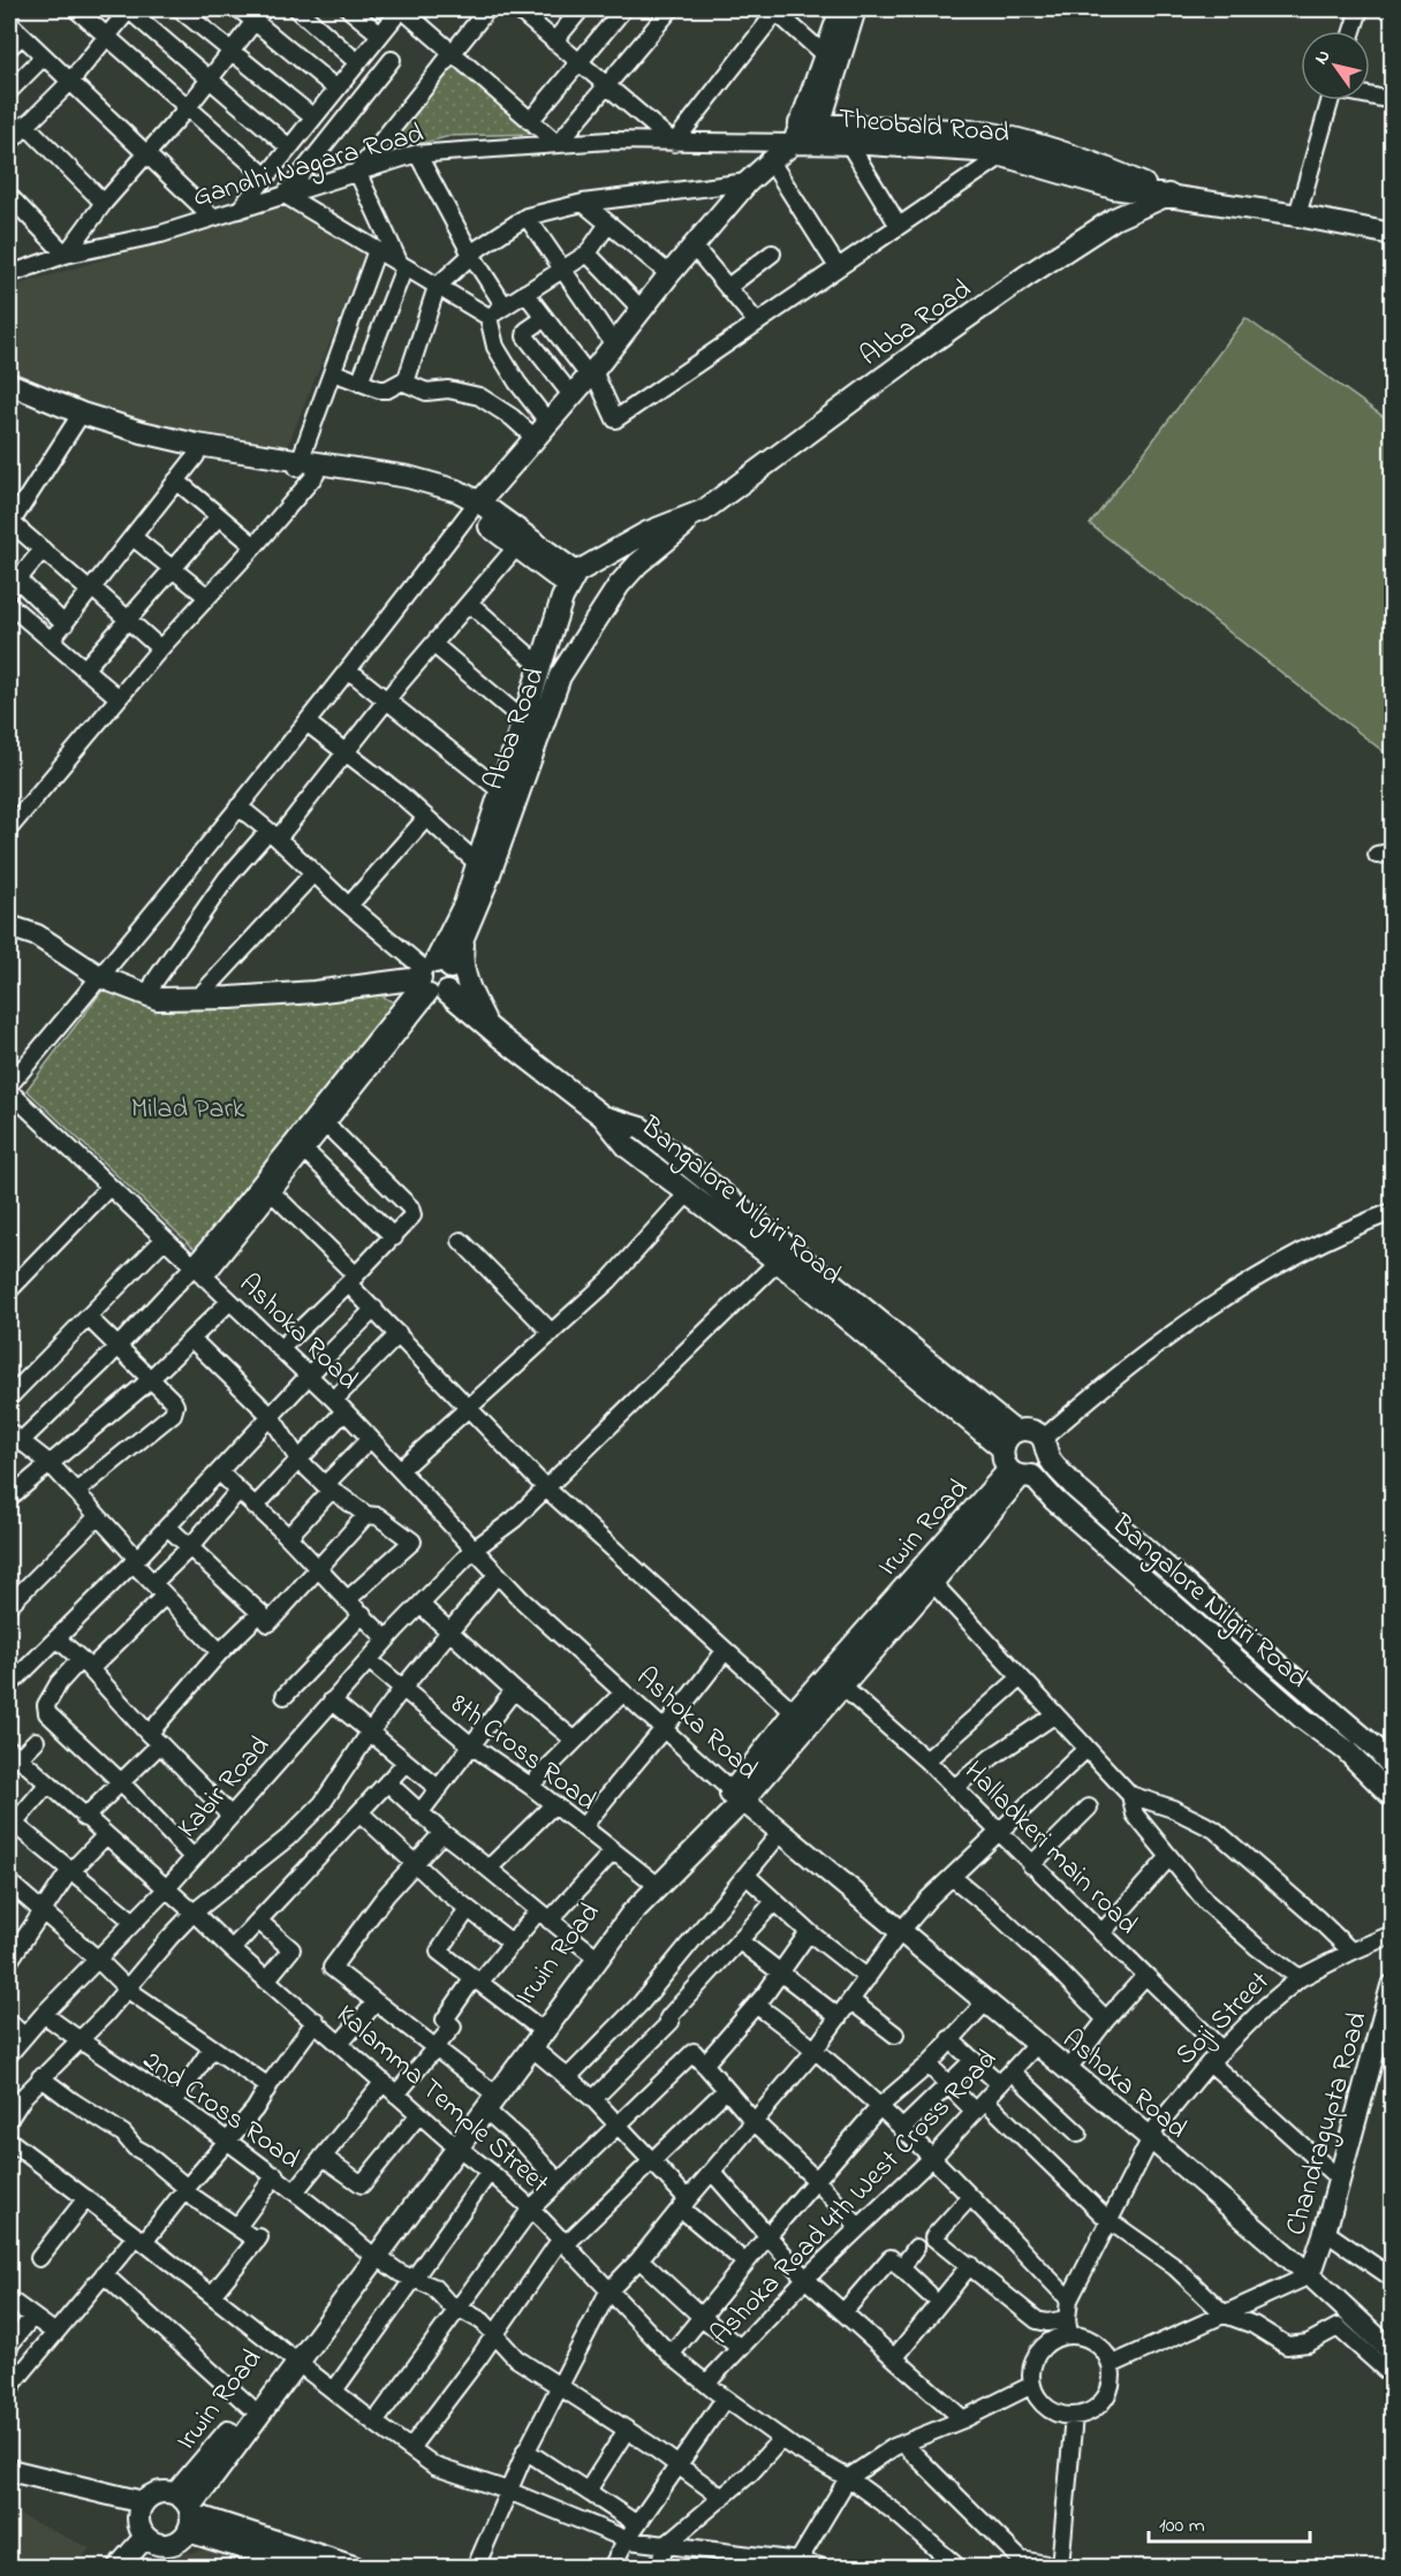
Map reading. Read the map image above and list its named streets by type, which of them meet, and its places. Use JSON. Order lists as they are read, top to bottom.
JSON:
{
  "streets": {
    "main road": [
      "Theobald Road",
      "Abba Road",
      "Bangalore Nilgiri Road",
      "Ashoka Road",
      "Irwin Road",
      "Chandragupta Road"
    ],
    "street": [
      "Gandhi Nagara Road",
      "8th Cross Road",
      "Kabir Road",
      "Halladkeri main road",
      "Soji Street",
      "Kalamma Temple Street",
      "2nd Cross Road",
      "Ashoka Road 4th West Cross Road"
    ]
  },
  "crossings": [
    ["Theobald Road", "Gandhi Nagara Road"],
    ["Theobald Road", "Abba Road"],
    ["Abba Road", "Bangalore Nilgiri Road"],
    ["Bangalore Nilgiri Road", "Irwin Road"],
    ["Bangalore Nilgiri Road", "Kabir Road"],
    ["Ashoka Road", "Irwin Road"],
    ["Ashoka Road", "Kabir Road"],
    ["Ashoka Road", "Soji Street"],
    ["Ashoka Road", "Chandragupta Road"],
    ["Ashoka Road", "Ashoka Road 4th West Cross Road"],
    ["Irwin Road", "8th Cross Road"],
    ["Irwin Road", "Halladkeri main road"],
    ["Irwin Road", "Kalamma Temple Street"],
    ["Irwin Road", "2nd Cross Road"],
    ["8th Cross Road", "Kabir Road"],
    ["Kabir Road", "Kalamma Temple Street"],
    ["Kabir Road", "2nd Cross Road"],
    ["Halladkeri main road", "Soji Street"],
    ["Kalamma Temple Street", "Ashoka Road 4th West Cross Road"]
  ],
  "parks": ["Milad Park"],
  "scale_bar": "100 m",
  "north": "top left"
}
